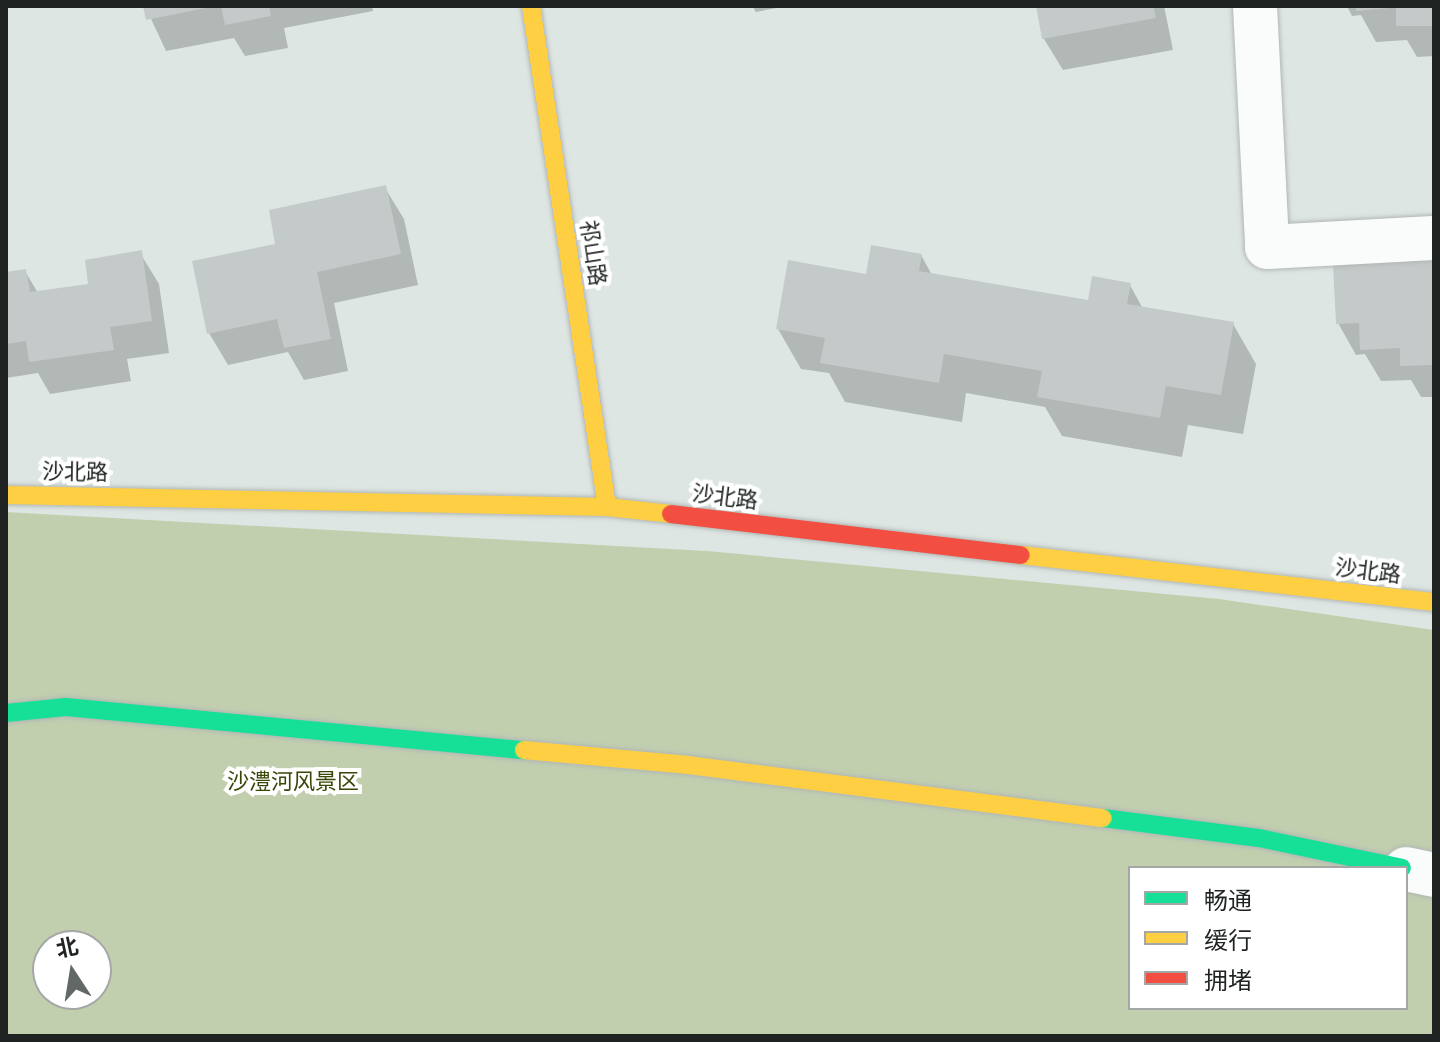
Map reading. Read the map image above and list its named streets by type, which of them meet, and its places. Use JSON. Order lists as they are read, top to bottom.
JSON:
{
  "streets": {
    "street": ["祁山路", "沙北路"]
  },
  "crossings": [
    ["祁山路", "沙北路"]
  ],
  "parks": ["沙澧河风景区"],
  "legend": ["畅通", "缓行", "拥堵"],
  "north": "top"
}
